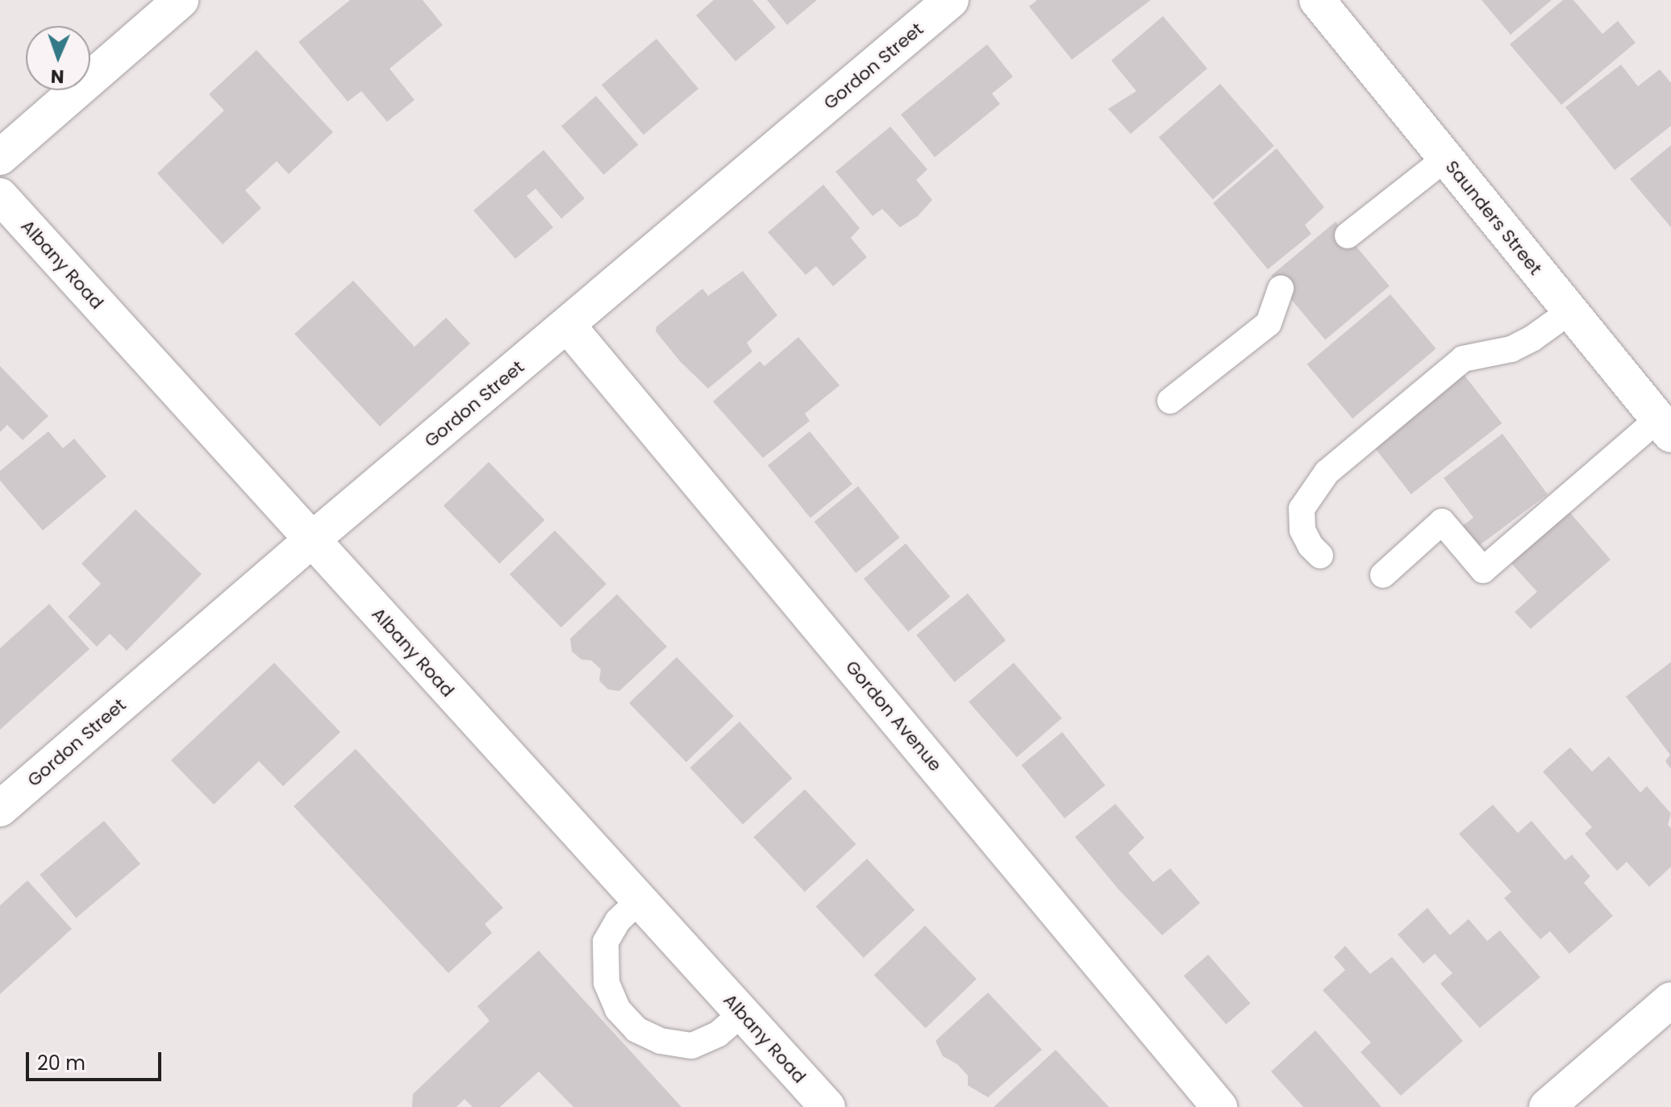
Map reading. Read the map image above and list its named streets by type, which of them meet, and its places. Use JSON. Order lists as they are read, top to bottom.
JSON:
{
  "streets": {
    "main road": [
      "Gordon Street",
      "Saunders Street",
      "Albany Road",
      "Gordon Avenue"
    ]
  },
  "crossings": [
    ["Gordon Street", "Albany Road"],
    ["Gordon Street", "Gordon Avenue"]
  ],
  "scale_bar": "20 m",
  "north": "bottom"
}
